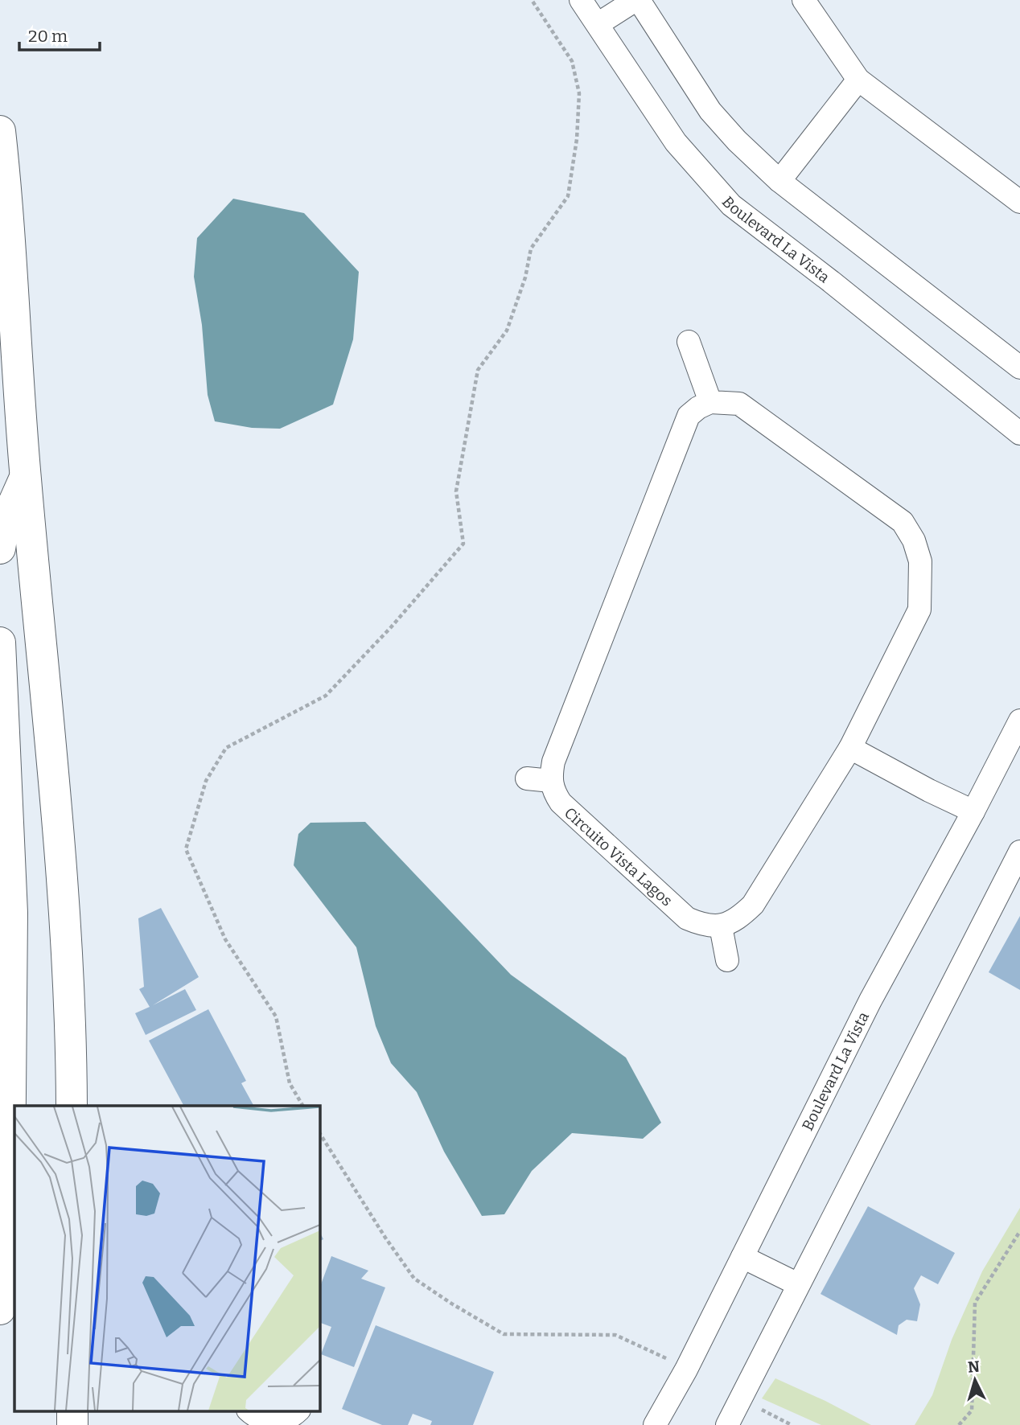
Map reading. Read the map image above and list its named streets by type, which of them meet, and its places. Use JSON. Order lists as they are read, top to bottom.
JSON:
{
  "streets": {
    "street": ["Boulevard La Vista", "Circuito Vista Lagos"]
  },
  "scale_bar": "20 m",
  "north": "top"
}
